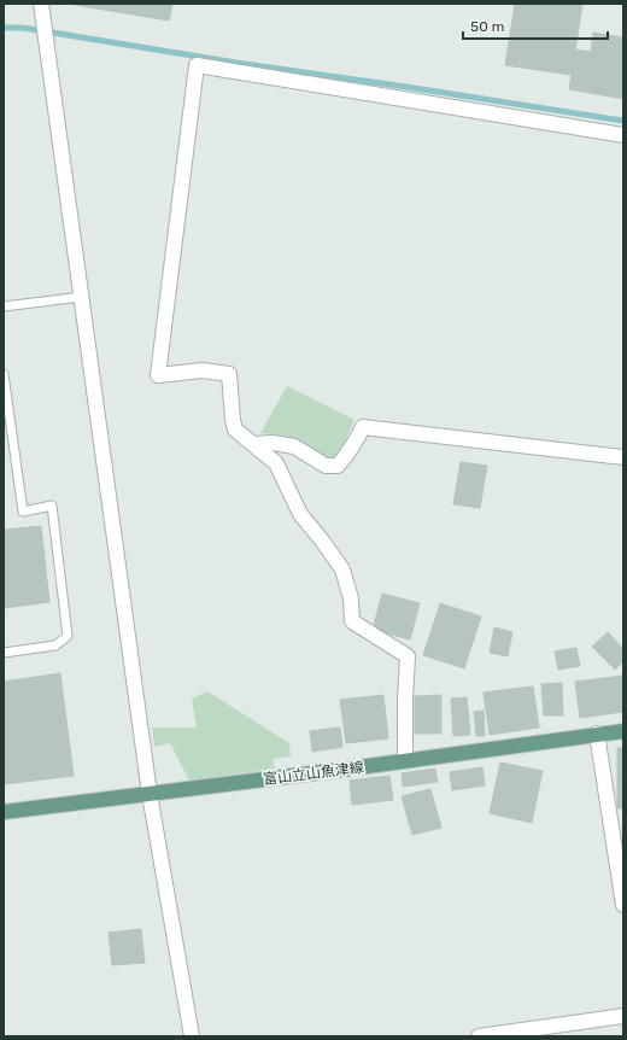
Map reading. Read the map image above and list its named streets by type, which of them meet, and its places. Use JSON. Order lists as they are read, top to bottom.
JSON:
{
  "streets": {
    "main road": ["富山立山魚津線"]
  },
  "scale_bar": "50 m"
}
